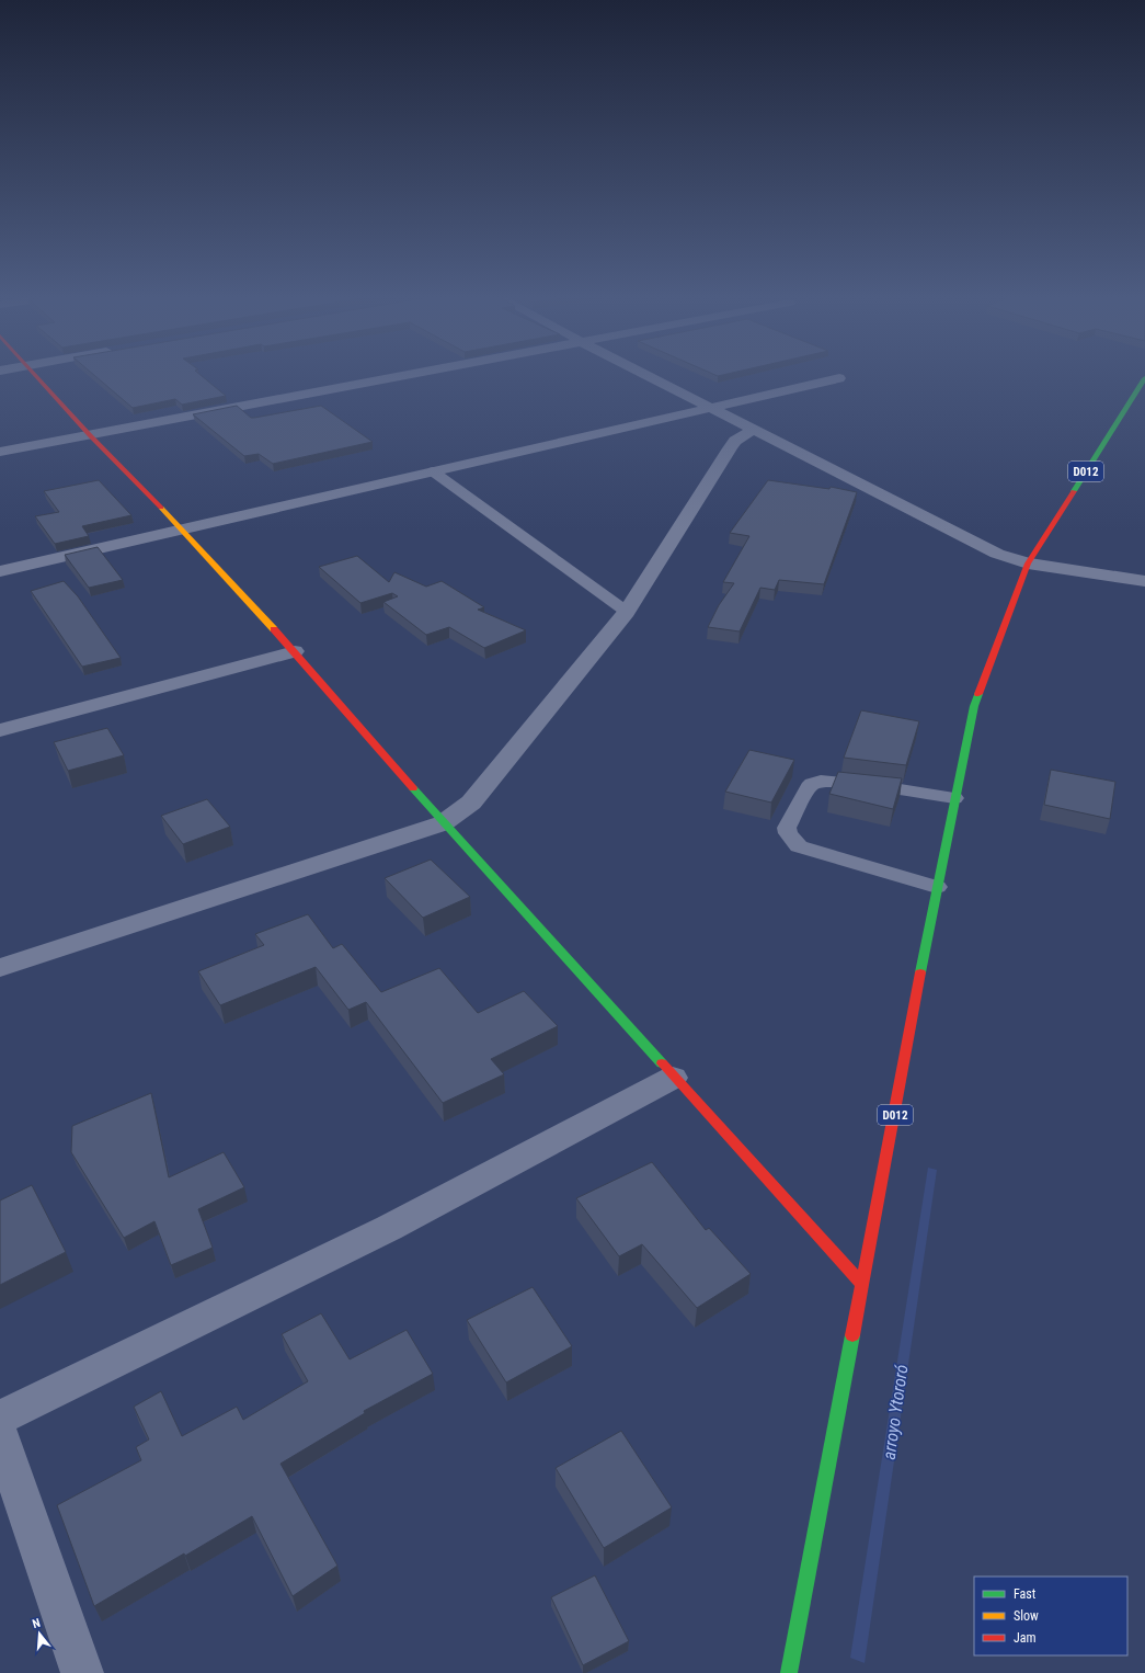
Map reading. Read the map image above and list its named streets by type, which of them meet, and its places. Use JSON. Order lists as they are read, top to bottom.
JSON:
{
  "streets": {
    "street": ["D012"]
  },
  "water": ["arroyo Ytororó"],
  "legend": ["Fast", "Slow", "Jam"],
  "north": "top"
}
